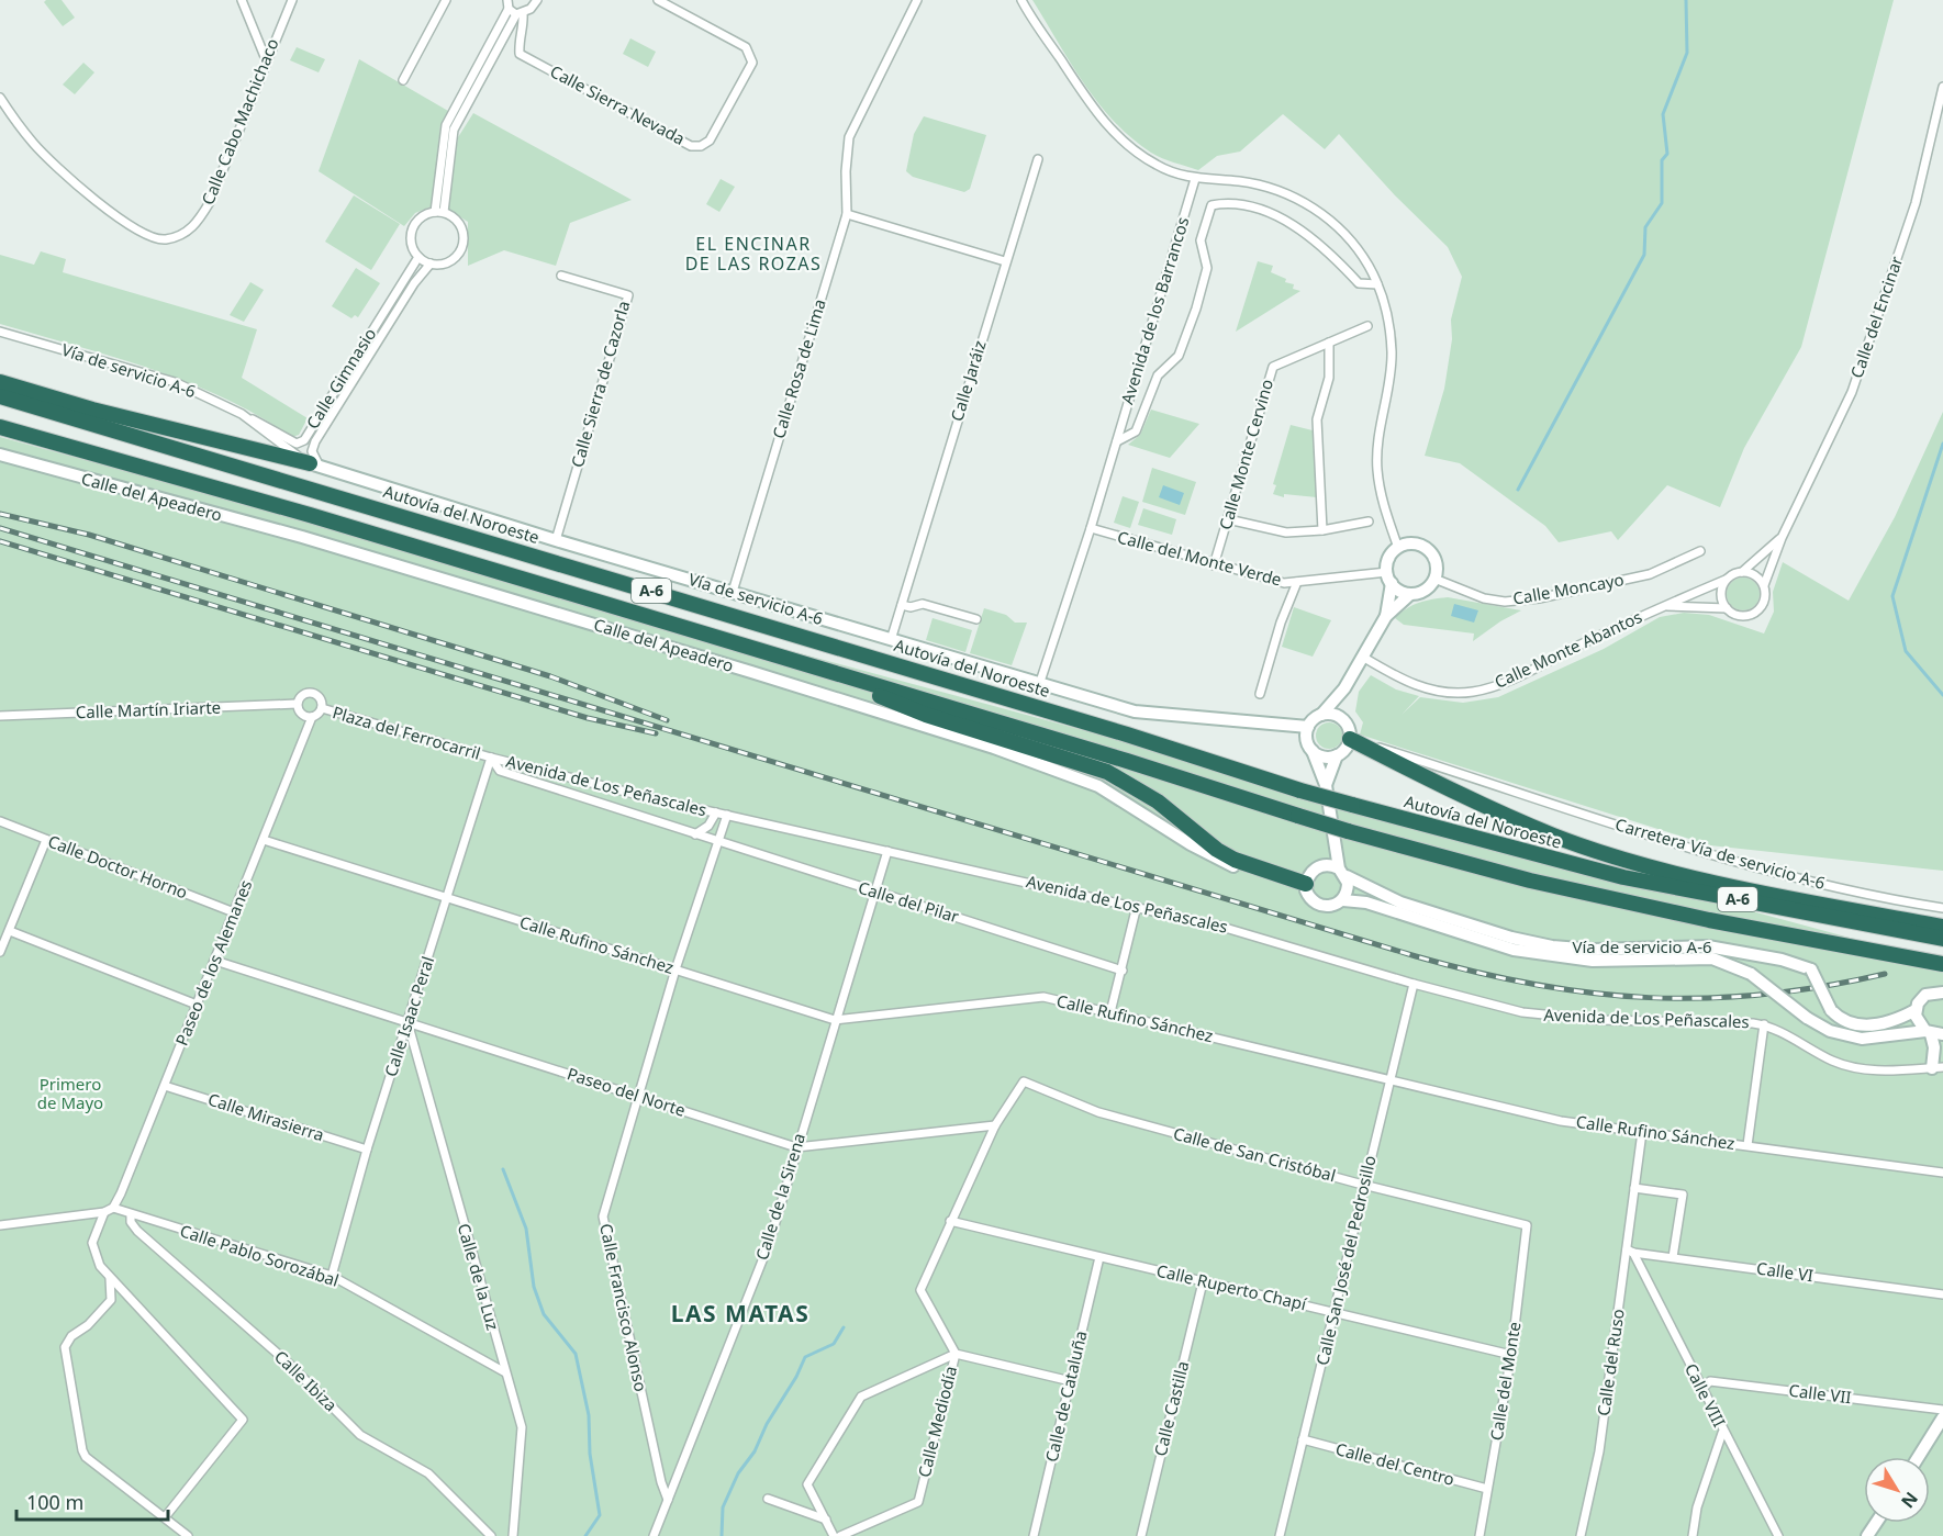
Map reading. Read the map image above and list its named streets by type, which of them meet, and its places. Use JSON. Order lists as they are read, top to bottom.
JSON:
{
  "streets": {
    "highway": ["Autovía del Noroeste", "A-6"],
    "street": [
      "Calle Sierra Nevada",
      "Calle Cabo Machichaco",
      "Avenida de los Barrancos",
      "Calle del Encinar",
      "Calle Rosa de Lima",
      "Vía de servicio A-6",
      "Calle Gimnasio",
      "Calle Jaráiz",
      "Calle Sierra de Cazorla",
      "Calle Monte Cervino",
      "Calle del Apeadero",
      "Calle del Monte Verde",
      "Calle Moncayo",
      "Calle Monte Abantos",
      "Calle Martín Iriarte",
      "Plaza del Ferrocarril",
      "Avenida de Los Peñascales",
      "Carretera Vía de servicio A-6",
      "Calle Doctor Horno",
      "Calle del Pilar",
      "Calle Rufino Sánchez",
      "Paseo de los Alemanes",
      "Calle Isaac Peral",
      "Paseo del Norte",
      "Calle Mirasierra",
      "Calle de San Cristóbal",
      "Calle de la Sirena",
      "Calle Pablo Sorozábal",
      "Calle San José del Pedrosillo",
      "Calle VI",
      "Calle de la Luz",
      "Calle Ruperto Chapí",
      "Calle Francisco Alonso",
      "Calle del Ruso",
      "Calle Ibiza",
      "Calle del Monte",
      "Calle VII",
      "Calle VIII",
      "Calle de Cataluña",
      "Calle Castilla",
      "Calle Mediodía",
      "Calle del Centro"
    ]
  },
  "crossings": [
    ["Avenida de los Barrancos", "Vía de servicio A-6"],
    ["Avenida de los Barrancos", "Calle del Monte Verde"],
    ["Calle del Encinar", "Calle Monte Abantos"],
    ["Calle Rosa de Lima", "Vía de servicio A-6"],
    ["Vía de servicio A-6", "Calle Gimnasio"],
    ["Vía de servicio A-6", "Calle Jaráiz"],
    ["Vía de servicio A-6", "Calle Sierra de Cazorla"],
    ["Vía de servicio A-6", "Calle del Apeadero"],
    ["Vía de servicio A-6", "Carretera Vía de servicio A-6"],
    ["Calle Monte Cervino", "Calle del Monte Verde"],
    ["Calle del Monte Verde", "Calle Moncayo"],
    ["Calle Martín Iriarte", "Plaza del Ferrocarril"],
    ["Calle Martín Iriarte", "Paseo de los Alemanes"],
    ["Plaza del Ferrocarril", "Avenida de Los Peñascales"],
    ["Plaza del Ferrocarril", "Calle del Pilar"],
    ["Plaza del Ferrocarril", "Paseo de los Alemanes"],
    ["Plaza del Ferrocarril", "Calle Isaac Peral"],
    ["Avenida de Los Peñascales", "Calle del Pilar"],
    ["Avenida de Los Peñascales", "Calle Isaac Peral"],
    ["Avenida de Los Peñascales", "Calle de la Sirena"],
    ["Avenida de Los Peñascales", "Calle San José del Pedrosillo"],
    ["Avenida de Los Peñascales", "Calle Francisco Alonso"],
    ["Calle Doctor Horno", "Paseo de los Alemanes"],
    ["Calle del Pilar", "Calle Isaac Peral"],
    ["Calle del Pilar", "Calle de la Sirena"],
    ["Calle del Pilar", "Calle Francisco Alonso"],
    ["Calle Rufino Sánchez", "Paseo de los Alemanes"],
    ["Calle Rufino Sánchez", "Calle Isaac Peral"],
    ["Calle Rufino Sánchez", "Calle de la Sirena"],
    ["Calle Rufino Sánchez", "Calle San José del Pedrosillo"],
    ["Calle Rufino Sánchez", "Calle Francisco Alonso"],
    ["Calle Rufino Sánchez", "Calle del Ruso"],
    ["Paseo de los Alemanes", "Paseo del Norte"],
    ["Paseo de los Alemanes", "Calle Mirasierra"],
    ["Paseo de los Alemanes", "Calle Pablo Sorozábal"],
    ["Calle Isaac Peral", "Paseo del Norte"],
    ["Calle Isaac Peral", "Calle Mirasierra"],
    ["Calle Isaac Peral", "Calle Pablo Sorozábal"],
    ["Calle Isaac Peral", "Calle de la Luz"],
    ["Paseo del Norte", "Calle de San Cristóbal"],
    ["Paseo del Norte", "Calle de la Sirena"],
    ["Paseo del Norte", "Calle de la Luz"],
    ["Paseo del Norte", "Calle Francisco Alonso"],
    ["Paseo del Norte", "Calle Mediodía"],
    ["Calle de San Cristóbal", "Calle San José del Pedrosillo"],
    ["Calle de San Cristóbal", "Calle del Monte"],
    ["Calle de San Cristóbal", "Calle Mediodía"],
    ["Calle de la Sirena", "Calle Francisco Alonso"],
    ["Calle Pablo Sorozábal", "Calle de la Luz"],
    ["Calle Pablo Sorozábal", "Calle Ibiza"],
    ["Calle San José del Pedrosillo", "Calle Ruperto Chapí"],
    ["Calle San José del Pedrosillo", "Calle del Centro"],
    ["Calle VI", "Calle del Ruso"],
    ["Calle VI", "Calle VIII"],
    ["Calle Ruperto Chapí", "Calle del Monte"],
    ["Calle Ruperto Chapí", "Calle de Cataluña"],
    ["Calle Ruperto Chapí", "Calle Castilla"],
    ["Calle Ruperto Chapí", "Calle Mediodía"],
    ["Calle del Ruso", "Calle VIII"],
    ["Calle del Monte", "Calle del Centro"],
    ["Calle VII", "Calle VIII"]
  ],
  "districts": ["EL ENCINAR DE LAS ROZAS", "LAS MATAS"],
  "parks": ["Primero de Mayo"],
  "scale_bar": "100 m",
  "north": "bottom right"
}
